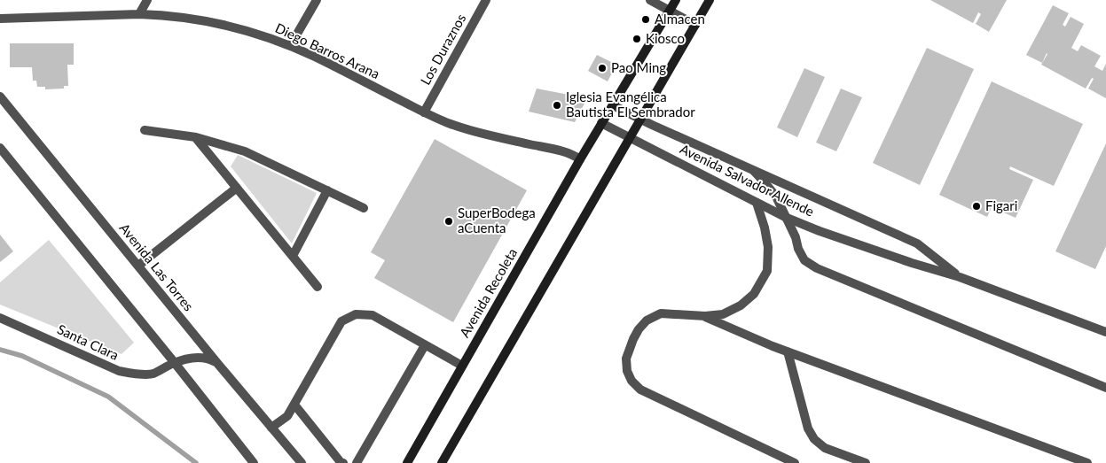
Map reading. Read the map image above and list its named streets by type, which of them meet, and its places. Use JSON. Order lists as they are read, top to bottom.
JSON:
{
  "streets": {
    "main road": ["Avenida Recoleta"],
    "street": [
      "Los Duraznos",
      "Diego Barros Arana",
      "Avenida Salvador Allende",
      "Avenida Las Torres",
      "Santa Clara"
    ]
  },
  "crossings": [
    ["Los Duraznos", "Diego Barros Arana"],
    ["Diego Barros Arana", "Avenida Recoleta"],
    ["Avenida Salvador Allende", "Avenida Recoleta"],
    ["Avenida Las Torres", "Santa Clara"]
  ],
  "places": [
    "Almacen",
    "Kiosco",
    "Pao Ming",
    "Iglesia Evangélica Bautista El Sembrador",
    "Figari",
    "SuperBodega aCuenta"
  ]
}
